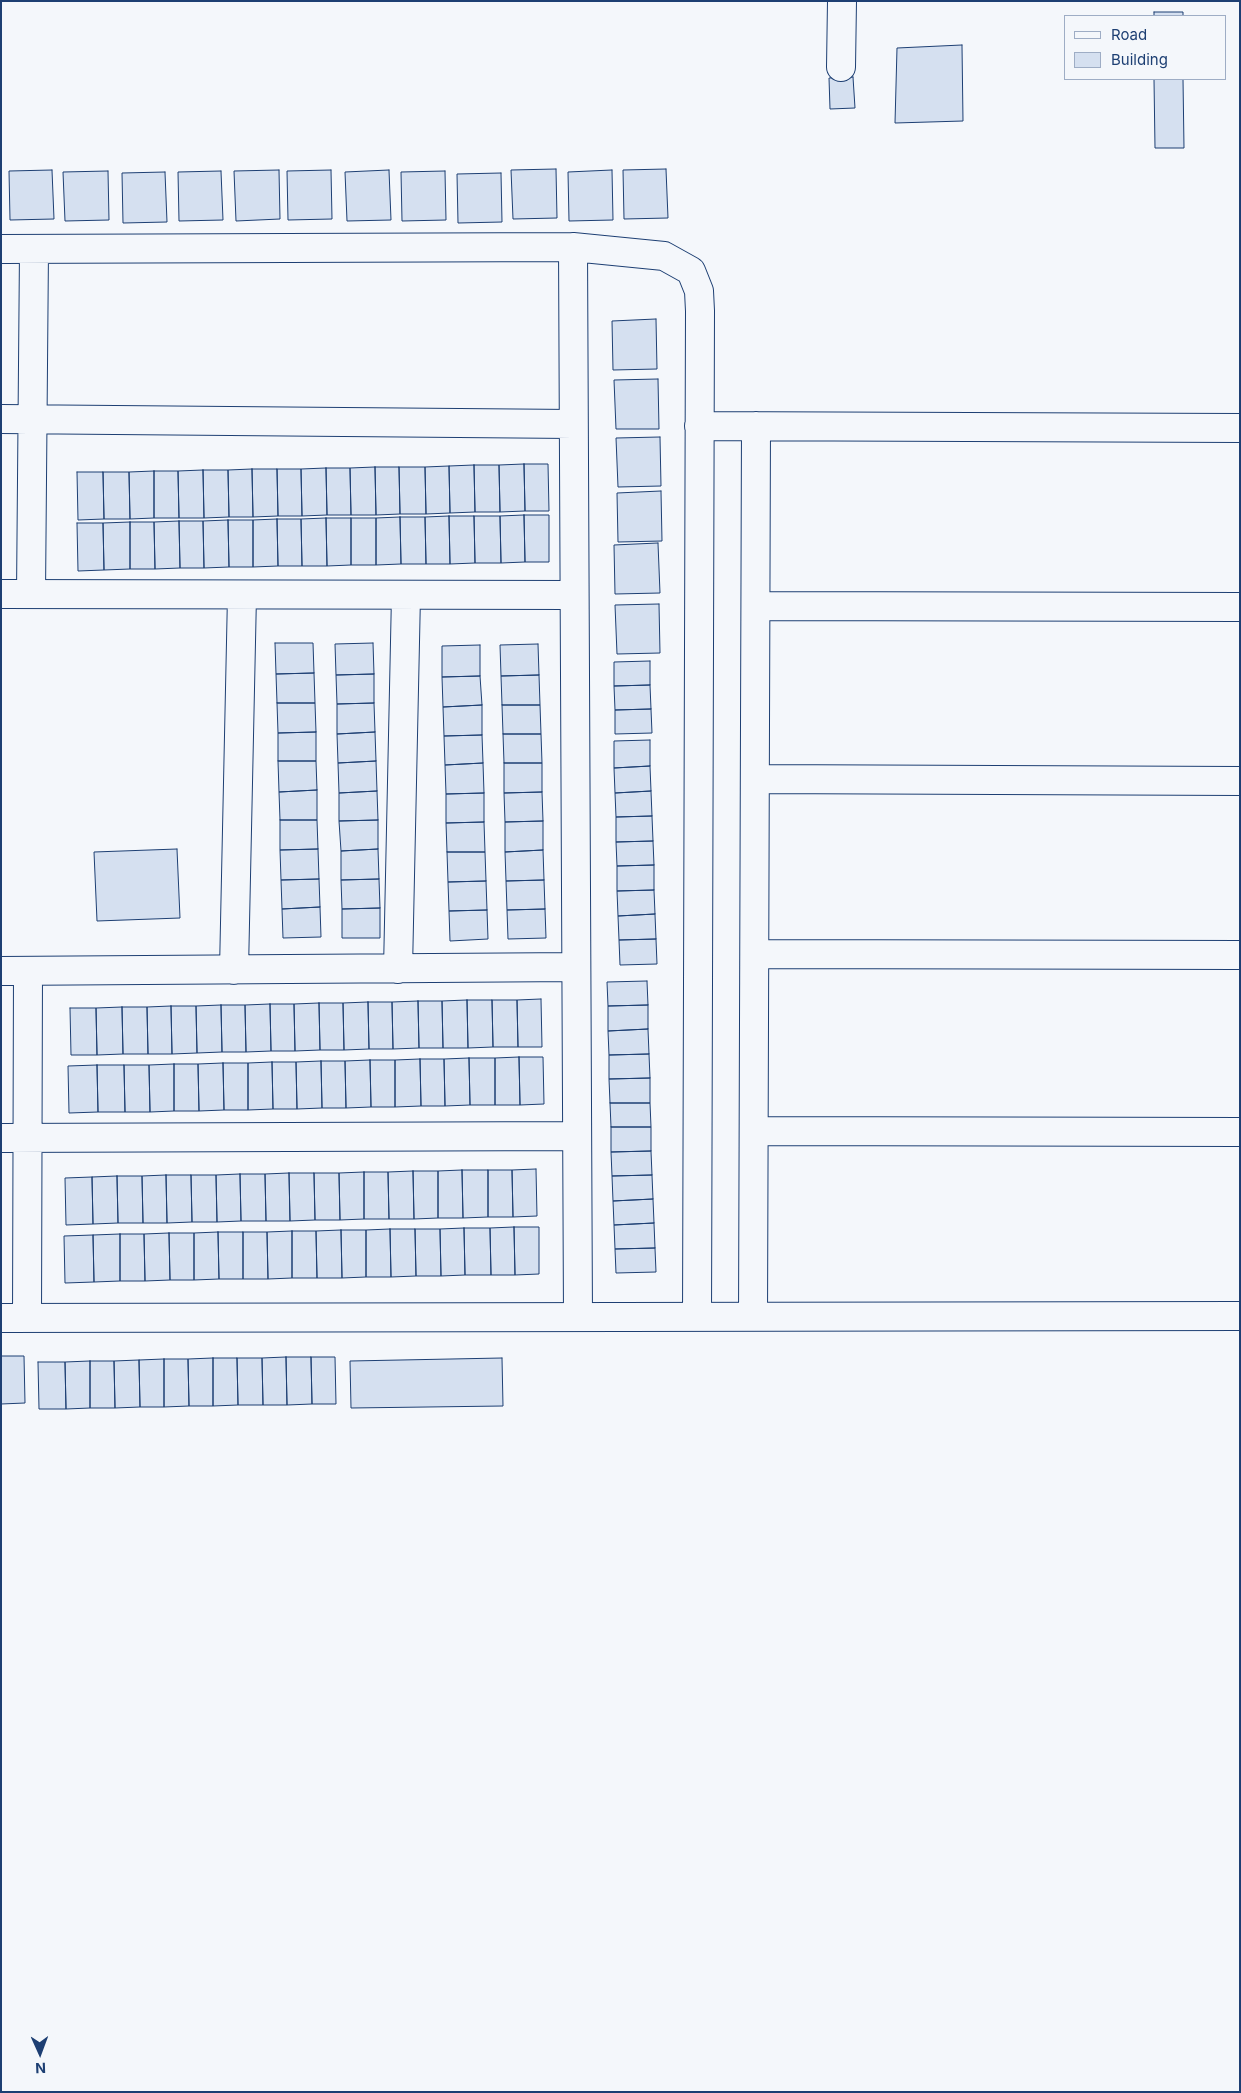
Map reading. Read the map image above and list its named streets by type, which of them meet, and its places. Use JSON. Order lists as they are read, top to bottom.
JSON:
{
  "legend": ["Road", "Building"],
  "north": "bottom"
}
